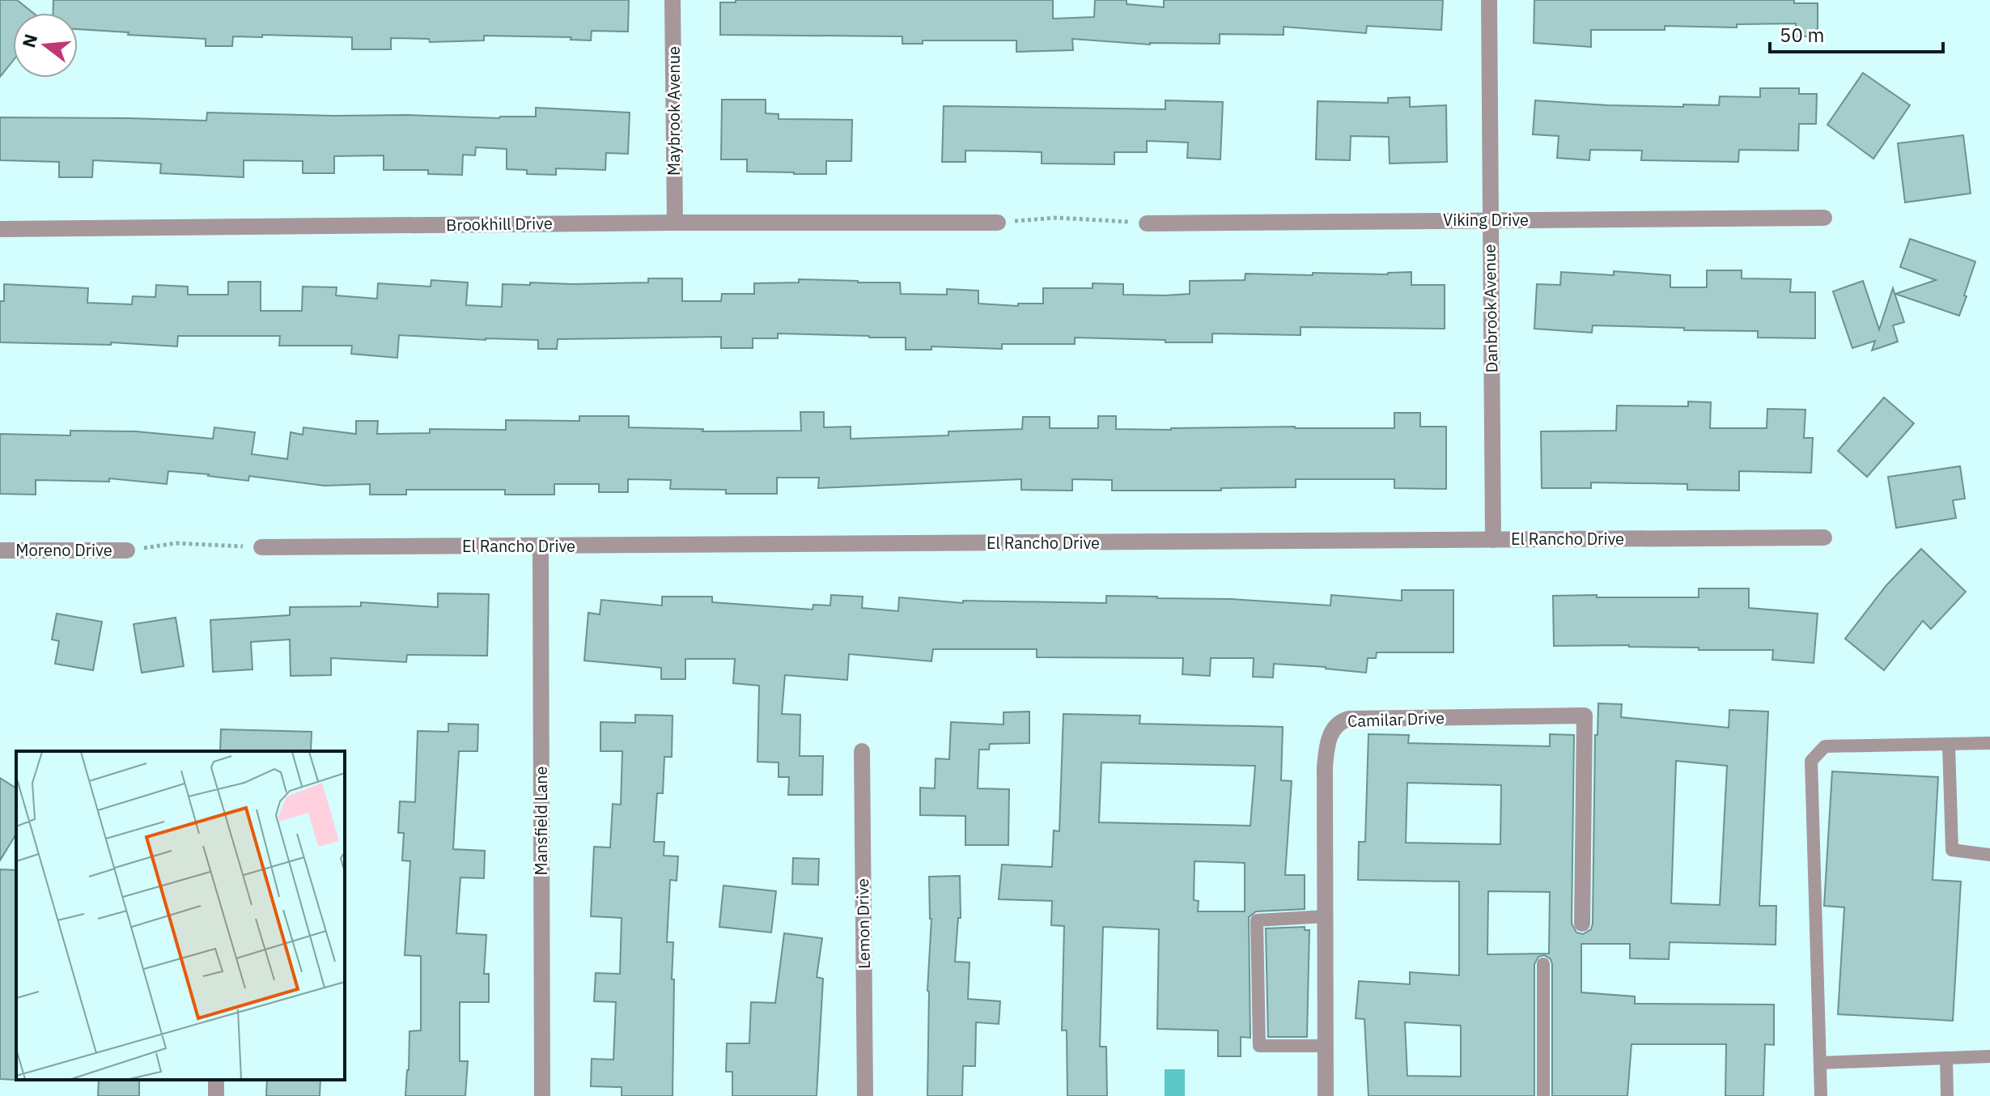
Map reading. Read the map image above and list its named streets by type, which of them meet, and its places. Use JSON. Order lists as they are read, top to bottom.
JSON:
{
  "streets": {
    "street": [
      "Maybrook Avenue",
      "Viking Drive",
      "Brookhill Drive",
      "Danbrook Avenue",
      "El Rancho Drive",
      "Moreno Drive",
      "Camilar Drive",
      "Mansfield Lane",
      "Lemon Drive"
    ]
  },
  "crossings": [
    ["Maybrook Avenue", "Brookhill Drive"],
    ["Viking Drive", "Danbrook Avenue"],
    ["Danbrook Avenue", "El Rancho Drive"],
    ["El Rancho Drive", "Mansfield Lane"]
  ],
  "scale_bar": "50 m",
  "north": "left"
}
